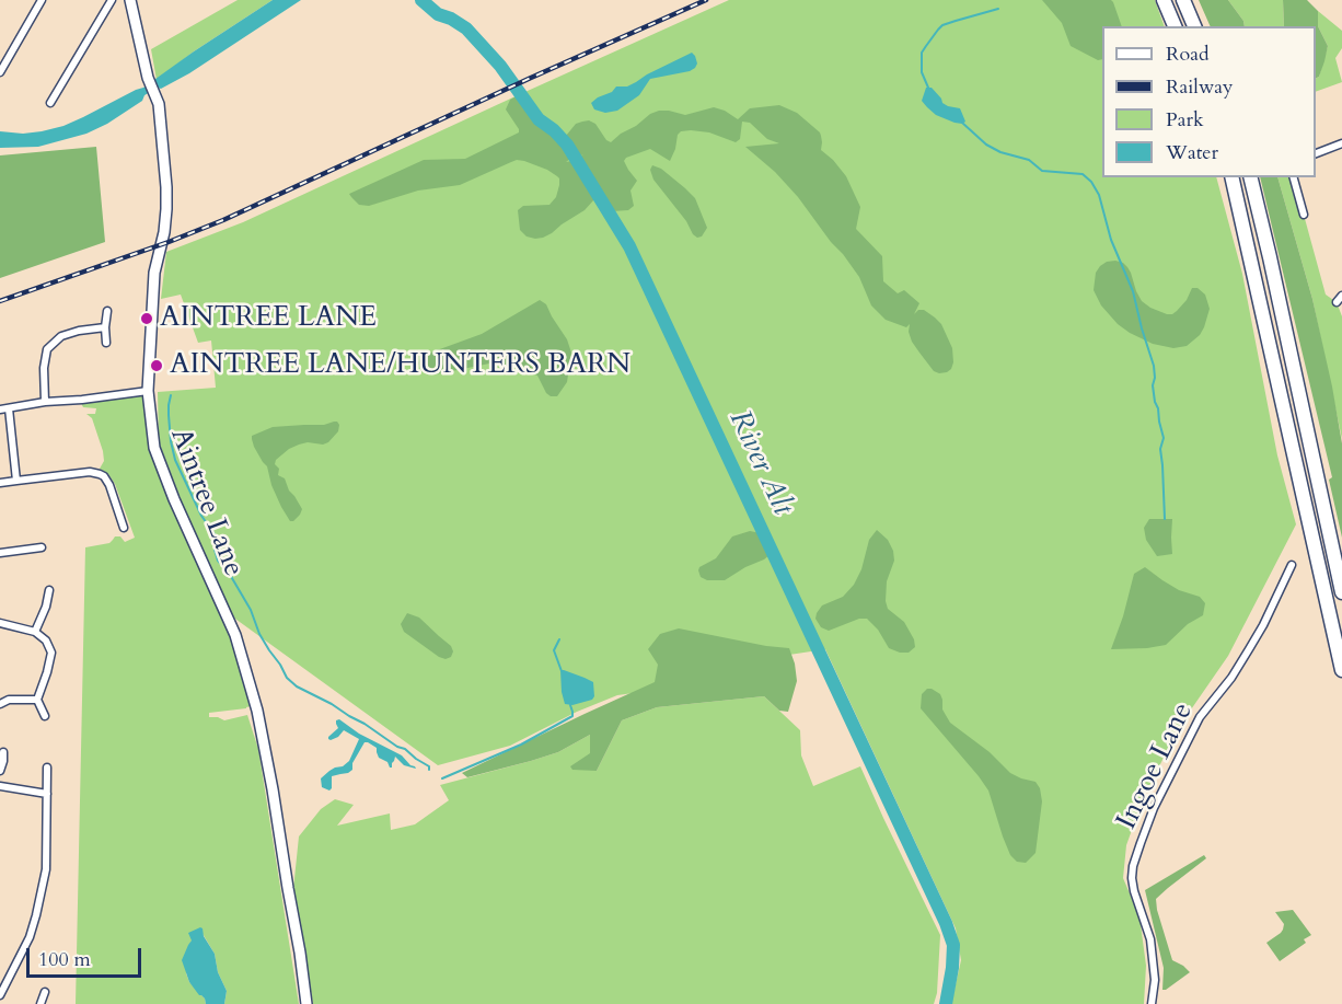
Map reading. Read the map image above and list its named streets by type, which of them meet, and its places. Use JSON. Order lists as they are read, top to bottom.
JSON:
{
  "streets": {
    "main road": ["Aintree Lane"],
    "street": ["Ingoe Lane"]
  },
  "water": ["River Alt"],
  "places": ["AINTREE LANE", "AINTREE LANE/HUNTERS BARN"],
  "legend": [
    "Road",
    "Railway",
    "Park",
    "Water"
  ],
  "scale_bar": "100 m"
}
